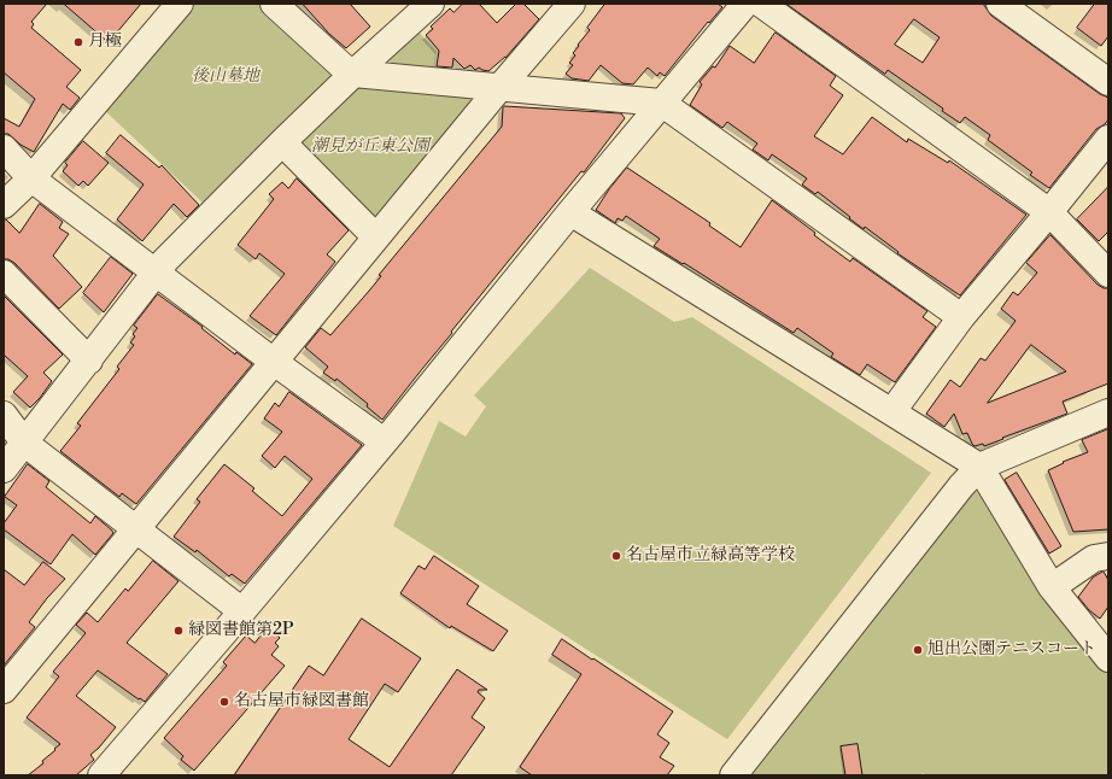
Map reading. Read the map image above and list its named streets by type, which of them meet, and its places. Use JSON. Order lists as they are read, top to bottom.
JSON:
{
  "parks": ["後山墓地", "潮見が丘東公園"],
  "places": [
    "月極",
    "名古屋市立緑高等学校",
    "緑図書館第2P",
    "旭出公園テニスコート",
    "名古屋市緑図書館"
  ]
}
